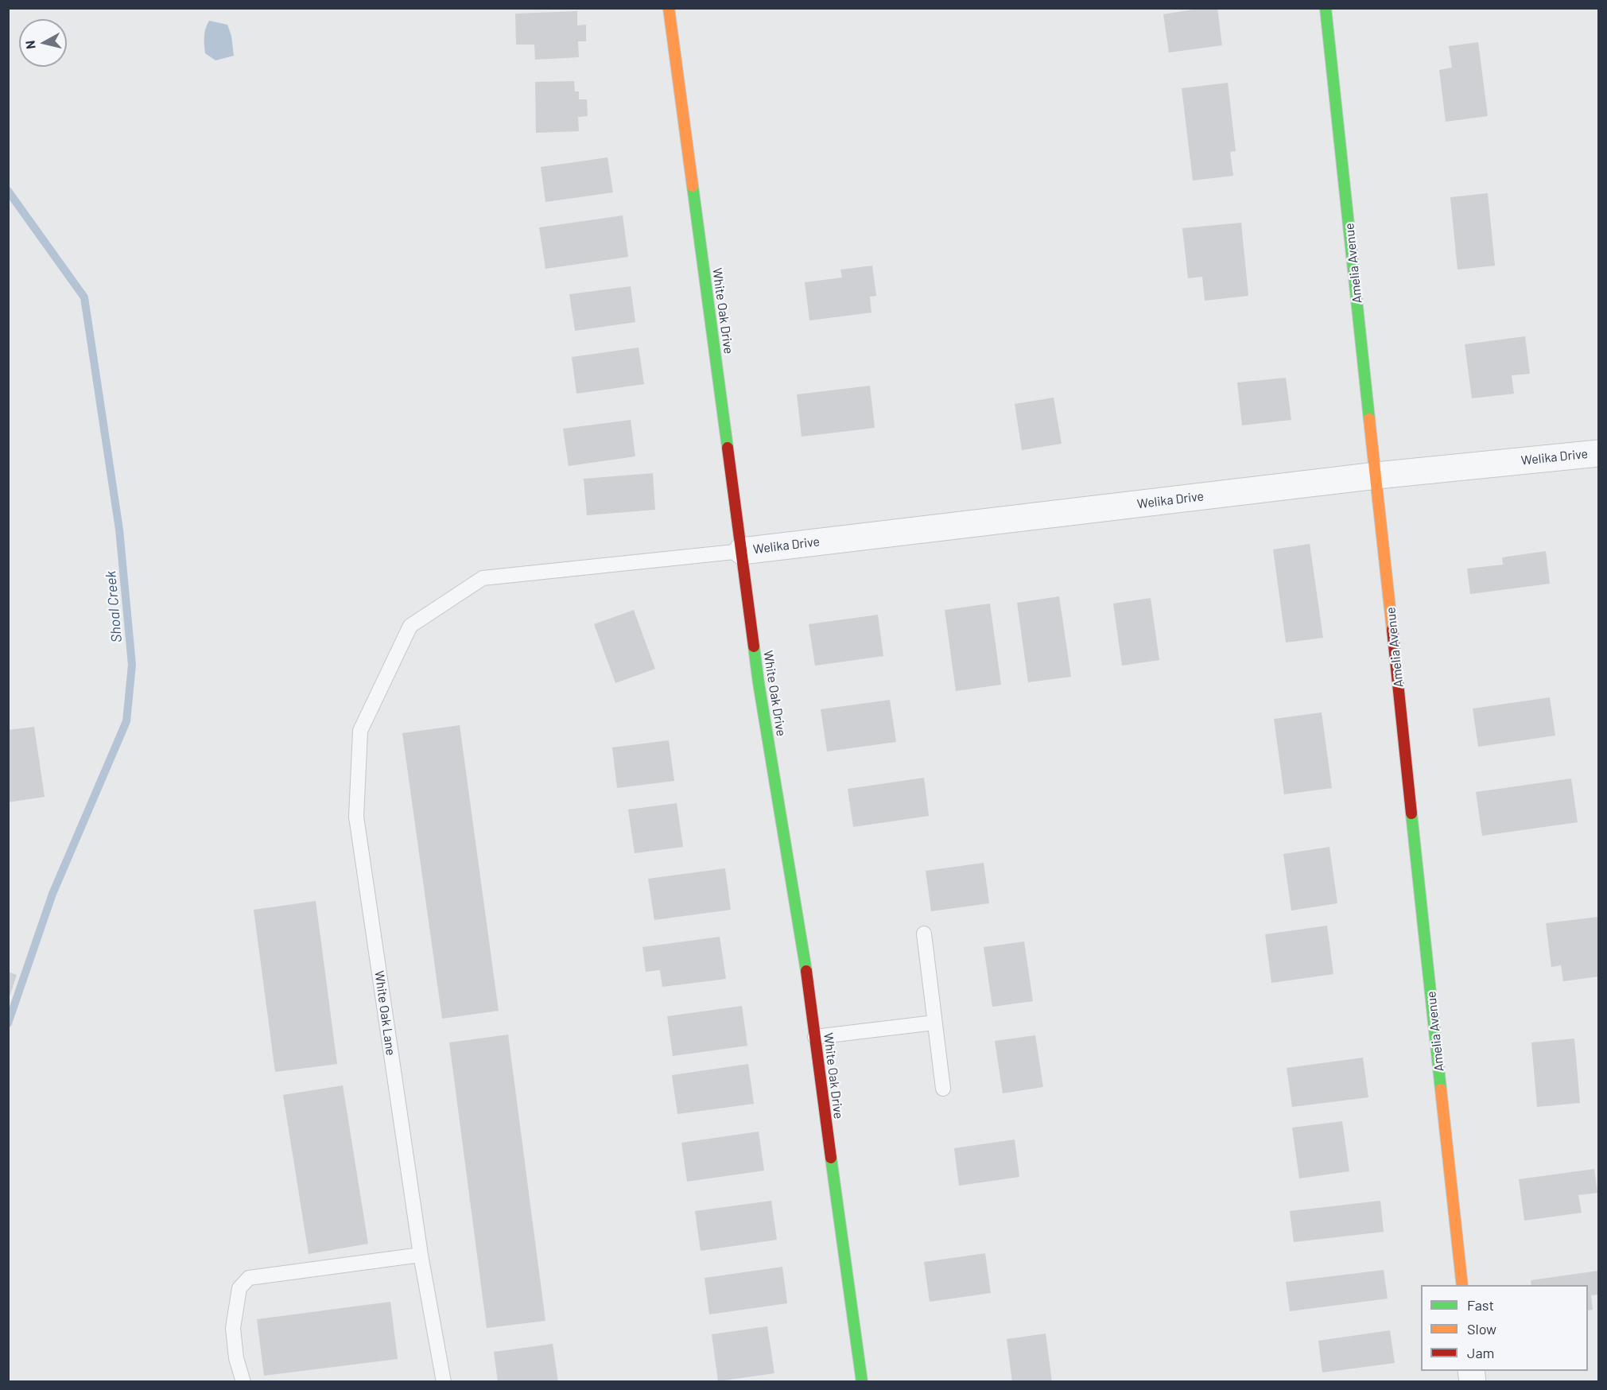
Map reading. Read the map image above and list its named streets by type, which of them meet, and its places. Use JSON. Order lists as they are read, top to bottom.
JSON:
{
  "streets": {
    "street": ["Amelia Avenue", "White Oak Drive", "Welika Drive"],
    "lane": ["White Oak Lane"]
  },
  "crossings": [
    ["Amelia Avenue", "Welika Drive"],
    ["White Oak Drive", "Welika Drive"],
    ["White Oak Drive", "White Oak Lane"],
    ["Welika Drive", "White Oak Lane"]
  ],
  "water": ["Shoal Creek"],
  "legend": ["Fast", "Slow", "Jam"],
  "north": "left"
}
